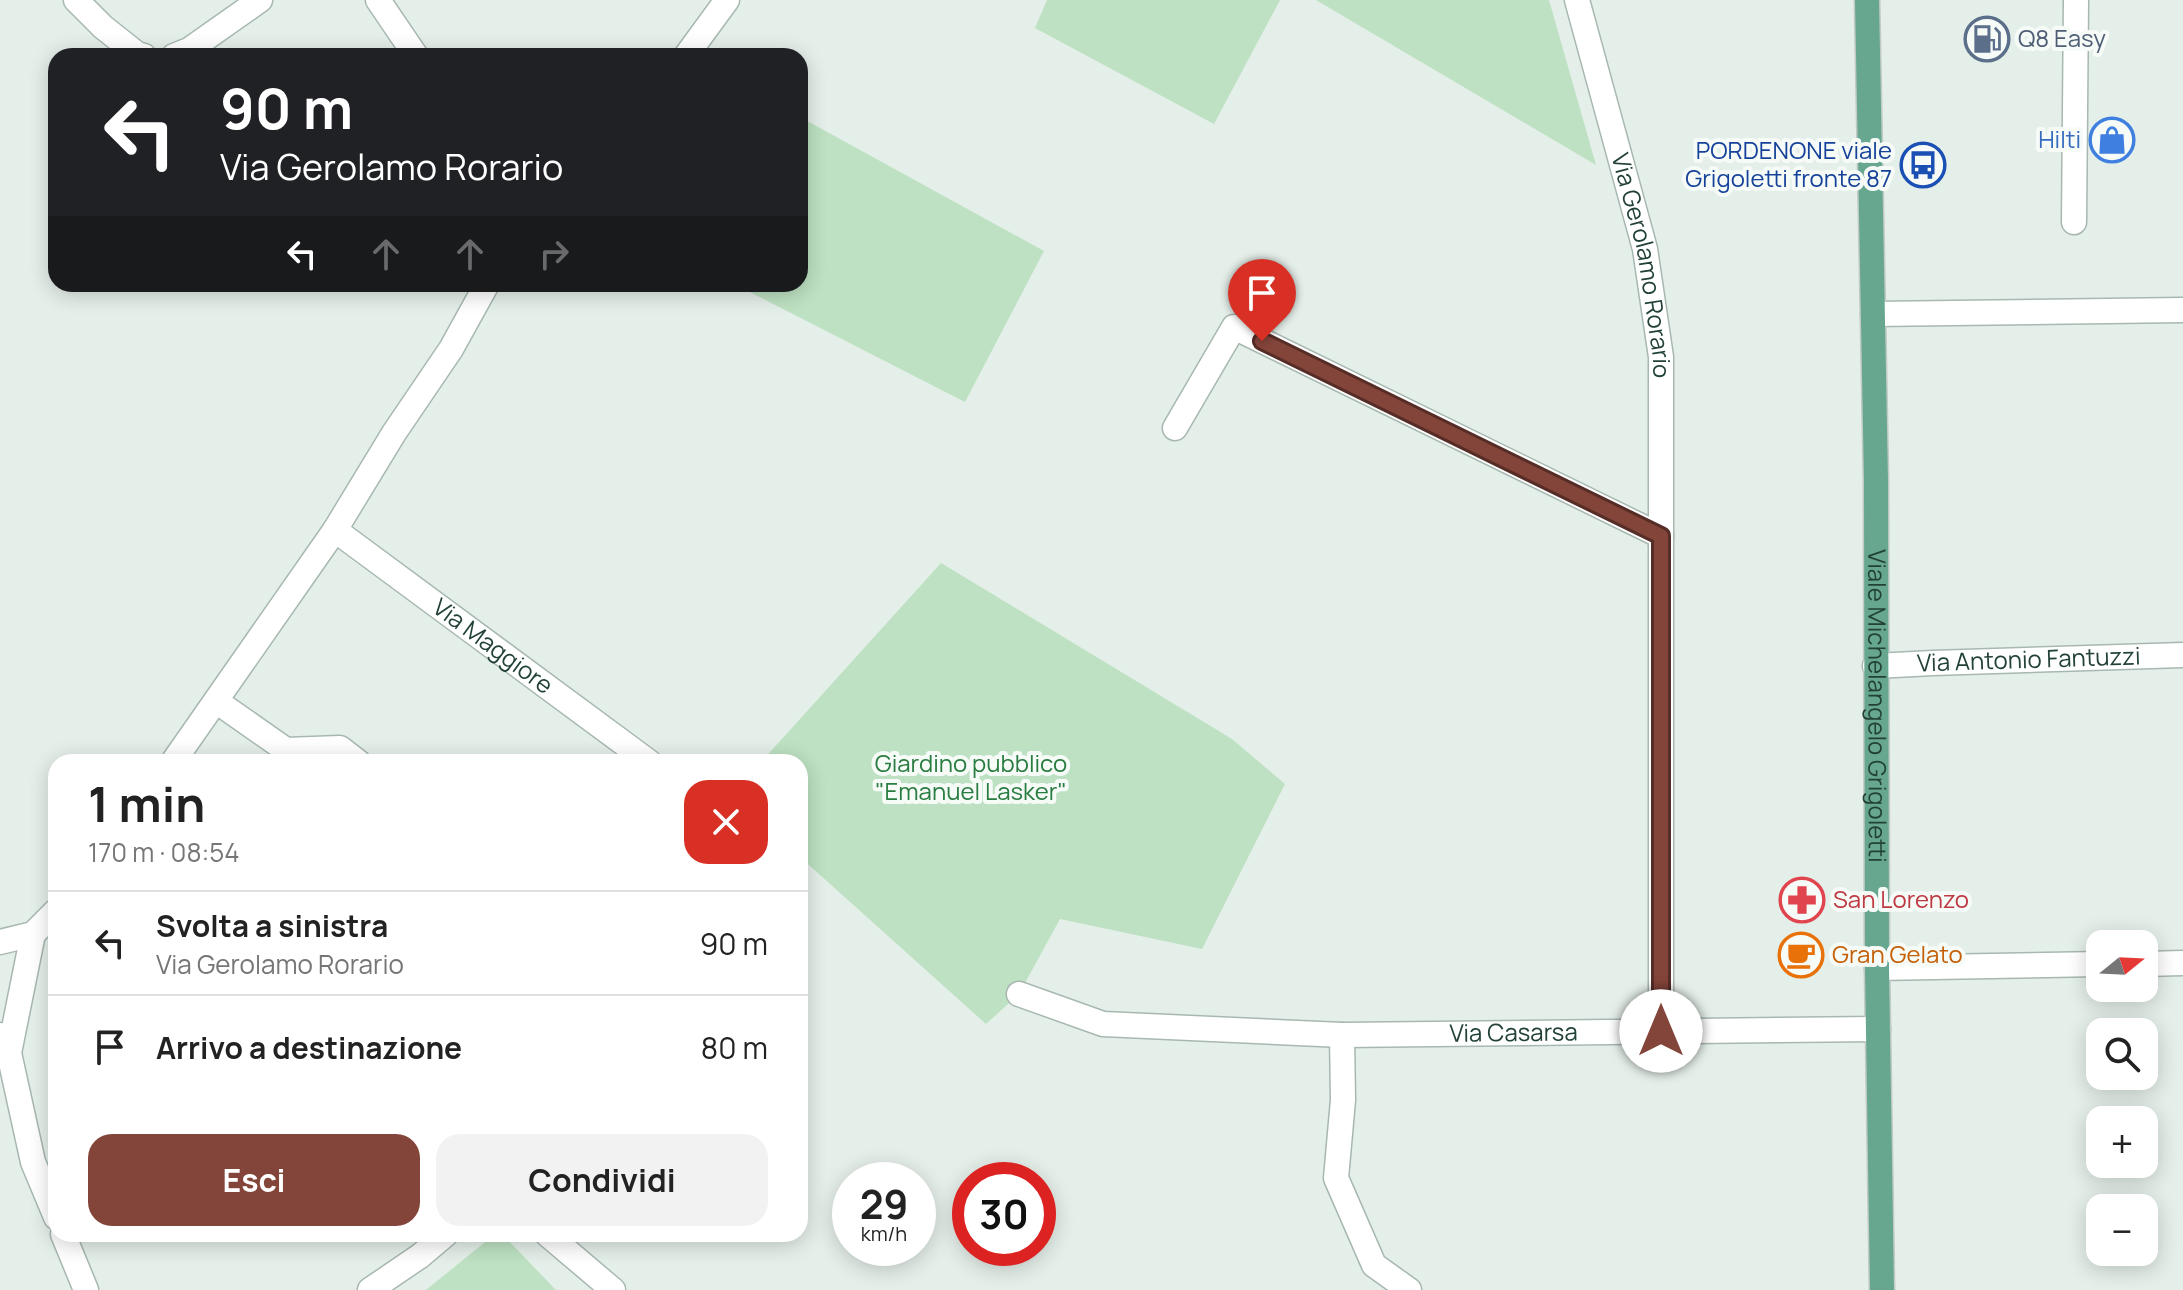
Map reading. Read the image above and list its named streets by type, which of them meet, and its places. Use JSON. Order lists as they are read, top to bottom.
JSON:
{
  "streets": {
    "main road": ["Viale Michelangelo Grigoletti"],
    "street": [
      "Via Gerolamo Rorario",
      "Via Maggiore",
      "Via Antonio Fantuzzi",
      "Via Casarsa"
    ]
  },
  "crossings": [
    ["Via Gerolamo Rorario", "Via Casarsa"],
    ["Via Antonio Fantuzzi", "Viale Michelangelo Grigoletti"],
    ["Viale Michelangelo Grigoletti", "Via Casarsa"]
  ],
  "parks": ["Giardino pubblico \"Emanuel Lasker\""],
  "places": {
    "fuel station": ["Q8 Easy"],
    "shop": ["Hilti"],
    "bus stop": ["PORDENONE viale Grigoletti fronte 87"],
    "pharmacy": ["San Lorenzo"],
    "cafe": ["Gran Gelato"]
  },
  "north": "right",
  "page": {
    "turn": ["90 m", "Via Gerolamo Rorario"],
    "heading": ["1 min", "170 m · 08:54"],
    "list": [
      {
        "name": "Svolta a sinistra",
        "note": "Via Gerolamo Rorario",
        "value": "90 m"
      },
      {
        "name": "Arrivo a destinazione",
        "value": "80 m"
      }
    ],
    "map_buttons": ["+", "−"],
    "buttons": ["Esci", "Condividi"],
    "speed": "29 km/h",
    "limit": "30"
  }
}
